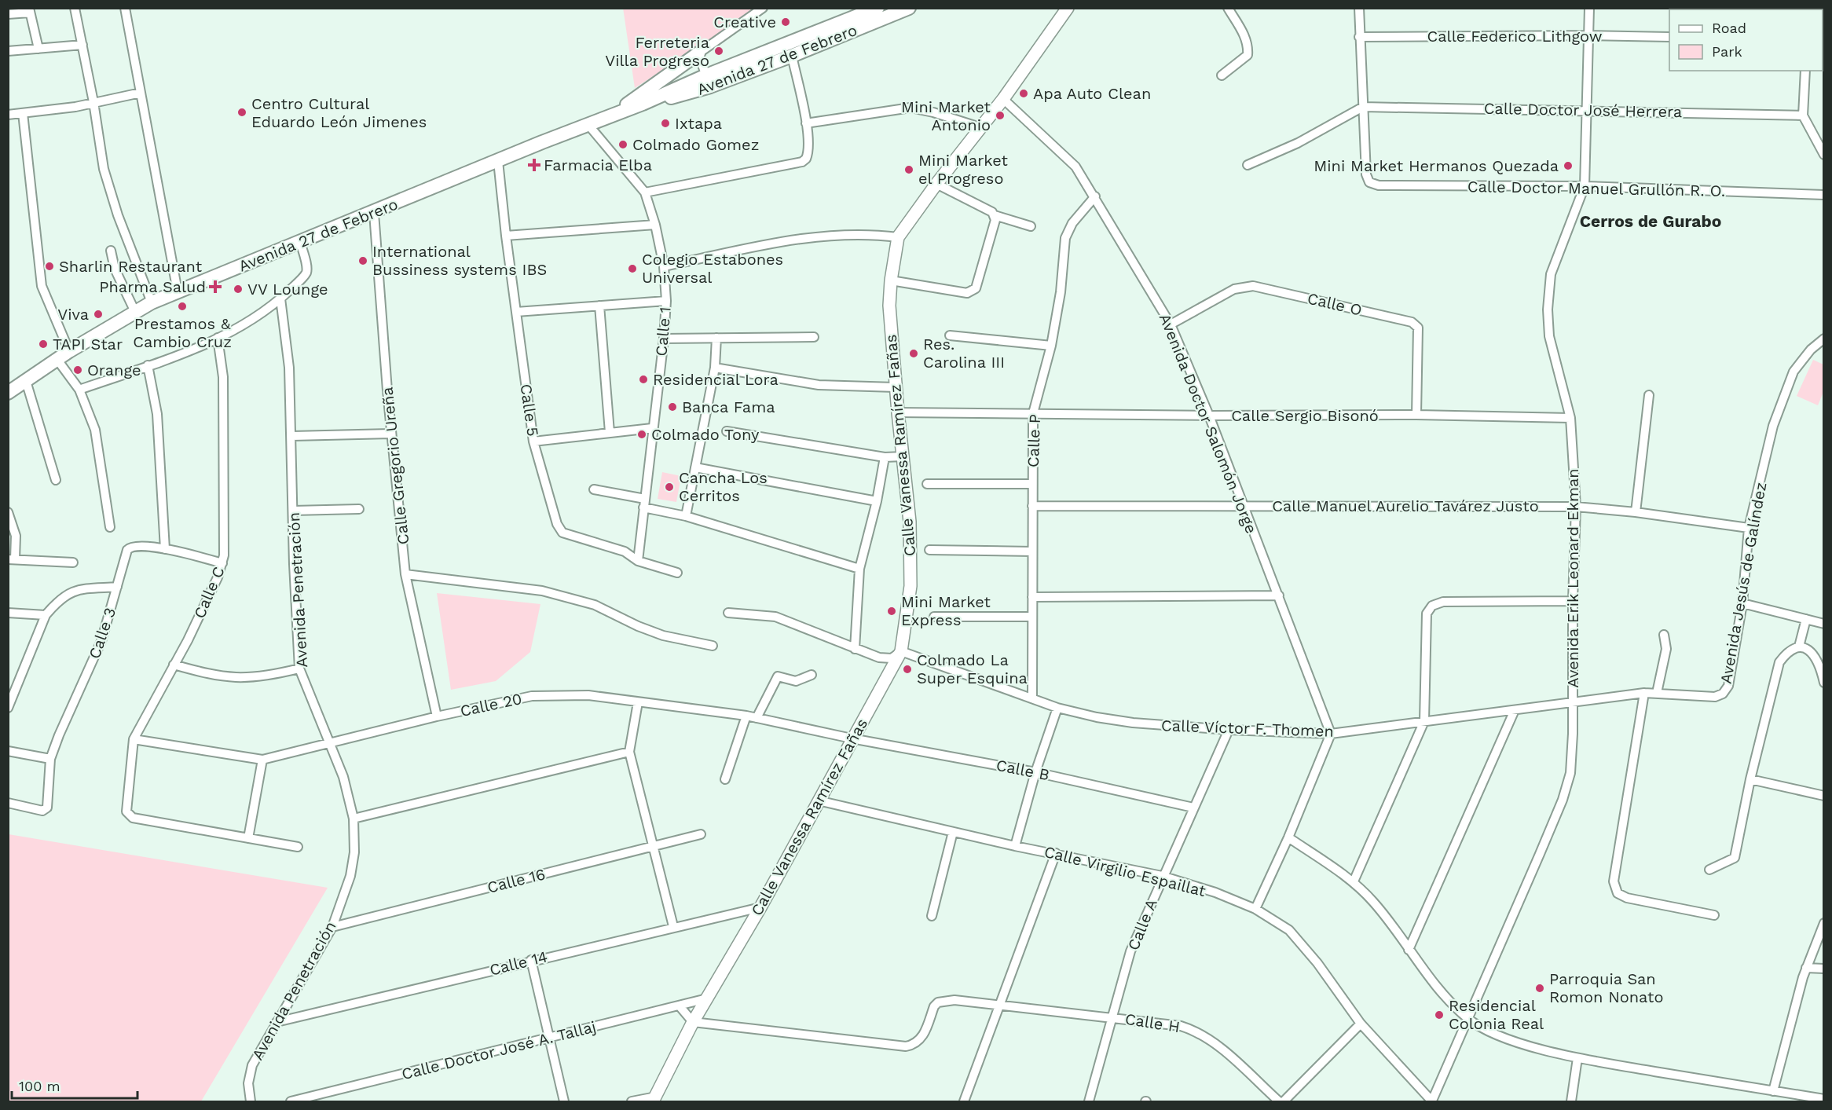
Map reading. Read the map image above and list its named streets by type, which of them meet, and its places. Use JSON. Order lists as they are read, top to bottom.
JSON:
{
  "streets": {
    "main road": ["Avenida 27 de Febrero"],
    "street": [
      "Calle Federico Lithgow",
      "Calle Doctor José Herrera",
      "Calle Doctor Manuel Grullón R. O.",
      "Calle O",
      "Calle 1",
      "Calle 5",
      "Calle Sergio Bisonó",
      "Avenida Doctor Salomón Jorge",
      "Calle P",
      "Calle Vanessa Ramírez Fañas",
      "Calle Gregorio Ureña",
      "Calle Manuel Aurelio Tavárez Justo",
      "Avenida Erik Leonard Ekman",
      "Avenida Jesús de Galíndez",
      "Avenida Penetración",
      "Calle C",
      "Calle 3",
      "Calle 20",
      "Calle Víctor F. Thomen",
      "Calle B",
      "Calle Virgilio Espaillat",
      "Calle 16",
      "Calle A",
      "Calle 14",
      "Calle H",
      "Calle Doctor José A. Tallaj"
    ]
  },
  "crossings": [
    ["Calle Federico Lithgow", "Avenida Erik Leonard Ekman"],
    ["Avenida 27 de Febrero", "Calle 1"],
    ["Avenida 27 de Febrero", "Calle 5"],
    ["Avenida 27 de Febrero", "Calle Gregorio Ureña"],
    ["Calle Doctor José Herrera", "Calle Doctor Manuel Grullón R. O."],
    ["Calle Doctor José Herrera", "Avenida Erik Leonard Ekman"],
    ["Calle Doctor Manuel Grullón R. O.", "Avenida Erik Leonard Ekman"],
    ["Calle O", "Calle Sergio Bisonó"],
    ["Calle O", "Avenida Doctor Salomón Jorge"],
    ["Calle 1", "Calle 5"],
    ["Calle Sergio Bisonó", "Avenida Doctor Salomón Jorge"],
    ["Calle Sergio Bisonó", "Calle P"],
    ["Calle Sergio Bisonó", "Calle Vanessa Ramírez Fañas"],
    ["Calle Sergio Bisonó", "Avenida Erik Leonard Ekman"],
    ["Avenida Doctor Salomón Jorge", "Calle P"],
    ["Avenida Doctor Salomón Jorge", "Calle Vanessa Ramírez Fañas"],
    ["Avenida Doctor Salomón Jorge", "Calle Manuel Aurelio Tavárez Justo"],
    ["Avenida Doctor Salomón Jorge", "Calle Víctor F. Thomen"],
    ["Calle P", "Calle Manuel Aurelio Tavárez Justo"],
    ["Calle P", "Calle Víctor F. Thomen"],
    ["Calle Vanessa Ramírez Fañas", "Calle 20"],
    ["Calle Vanessa Ramírez Fañas", "Calle Víctor F. Thomen"],
    ["Calle Vanessa Ramírez Fañas", "Calle B"],
    ["Calle Vanessa Ramírez Fañas", "Calle Virgilio Espaillat"],
    ["Calle Vanessa Ramírez Fañas", "Calle 14"],
    ["Calle Vanessa Ramírez Fañas", "Calle H"],
    ["Calle Vanessa Ramírez Fañas", "Calle Doctor José A. Tallaj"],
    ["Calle Gregorio Ureña", "Calle 20"],
    ["Calle Manuel Aurelio Tavárez Justo", "Avenida Erik Leonard Ekman"],
    ["Calle Manuel Aurelio Tavárez Justo", "Avenida Jesús de Galíndez"],
    ["Avenida Erik Leonard Ekman", "Calle Víctor F. Thomen"],
    ["Avenida Erik Leonard Ekman", "Calle Virgilio Espaillat"],
    ["Avenida Jesús de Galíndez", "Calle Víctor F. Thomen"],
    ["Avenida Penetración", "Calle 20"],
    ["Avenida Penetración", "Calle 16"],
    ["Avenida Penetración", "Calle 14"],
    ["Calle C", "Calle 3"],
    ["Calle C", "Calle 20"],
    ["Calle 20", "Calle B"],
    ["Calle Víctor F. Thomen", "Calle A"],
    ["Calle B", "Calle A"],
    ["Calle Virgilio Espaillat", "Calle A"],
    ["Calle A", "Calle H"]
  ],
  "districts": ["Cerros de Gurabo"],
  "places": {
    "other": [
      "Creative",
      "Ferreteria Villa Progreso",
      "Apa Auto Clean",
      "Centro Cultural Eduardo León Jimenes",
      "Mini Market Antonio",
      "Ixtapa",
      "Colmado Gomez",
      "Mini Market Hermanos Quezada",
      "Mini Market el Progreso",
      "International Bussiness systems IBS",
      "Sharlin Restaurant",
      "Colegio Estabones Universal",
      "VV Lounge",
      "Prestamos & Cambio Cruz",
      "Viva",
      "TAPI Star",
      "Res. Carolina III",
      "Orange",
      "Residencial Lora",
      "Banca Fama",
      "Colmado Tony",
      "Cancha Los Cerritos",
      "Mini Market Express",
      "Colmado La Super Esquina",
      "Parroquia San Romon Nonato",
      "Residencial Colonia Real"
    ],
    "health": ["Farmacia Elba", "Pharma Salud"]
  },
  "legend": ["Road", "Park"],
  "scale_bar": "100 m"
}
